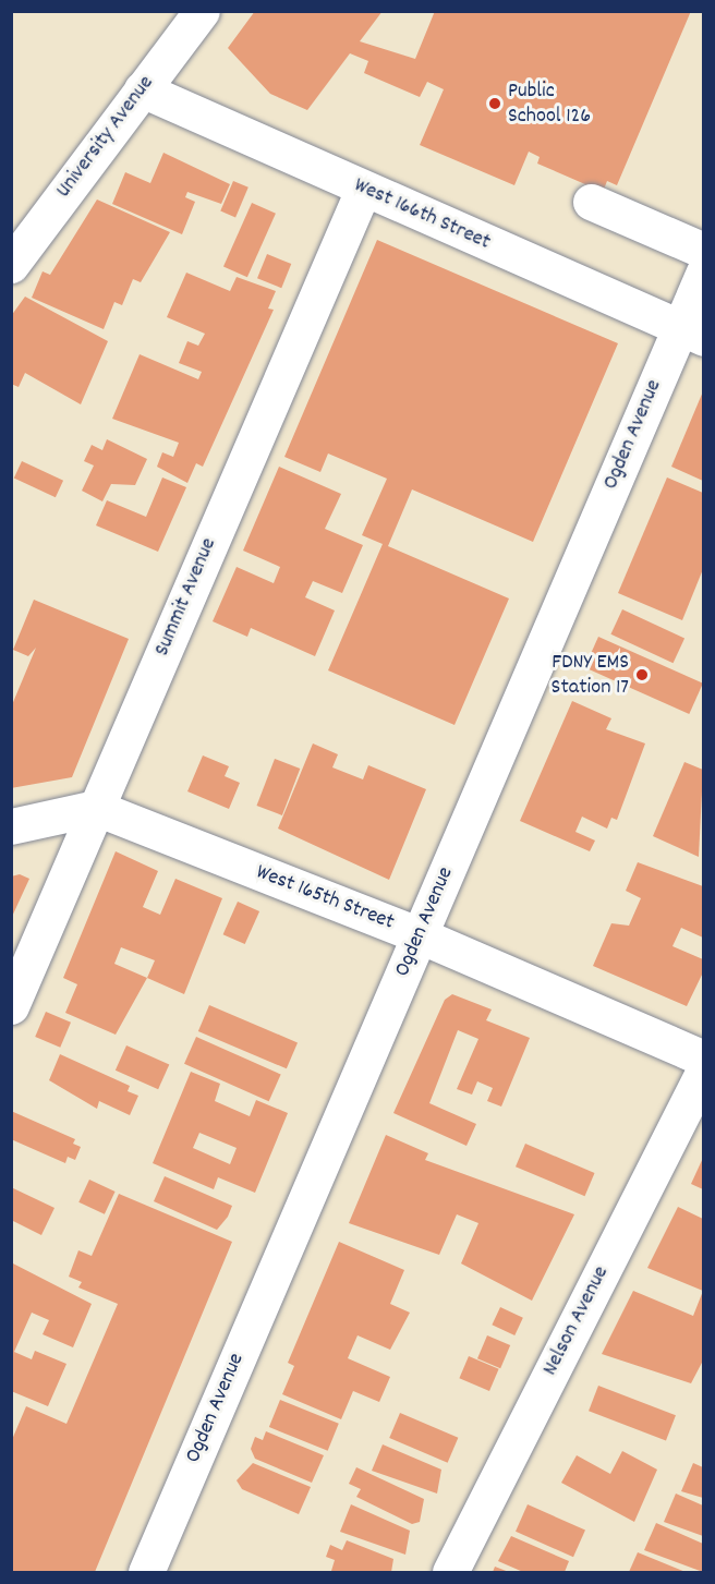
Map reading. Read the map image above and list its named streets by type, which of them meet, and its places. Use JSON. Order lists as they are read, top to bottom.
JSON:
{
  "streets": {
    "street": [
      "University Avenue",
      "West 166th Street",
      "Ogden Avenue",
      "Summit Avenue",
      "West 165th Street",
      "Nelson Avenue"
    ]
  },
  "crossings": [
    ["University Avenue", "West 166th Street"],
    ["West 166th Street", "Ogden Avenue"],
    ["West 166th Street", "Summit Avenue"],
    ["Ogden Avenue", "West 165th Street"],
    ["Summit Avenue", "West 165th Street"]
  ],
  "places": ["Public School 126", "FDNY EMS Station 17"]
}
